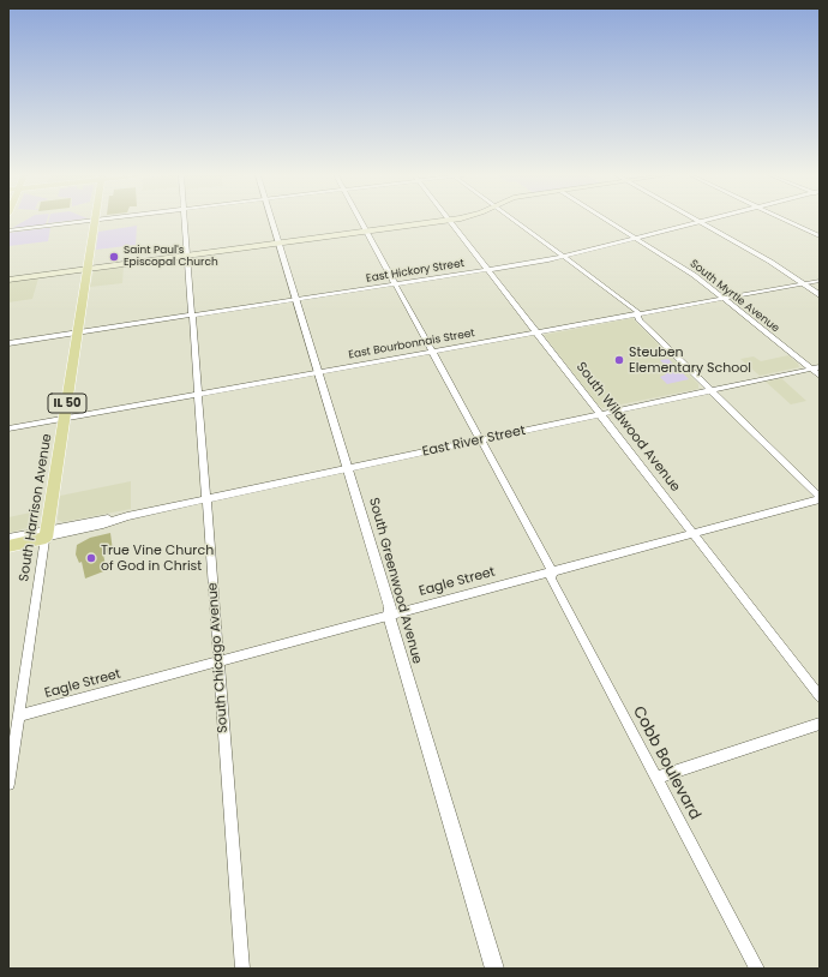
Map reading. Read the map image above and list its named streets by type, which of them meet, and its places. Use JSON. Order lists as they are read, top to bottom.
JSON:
{
  "streets": {
    "main road": ["IL 50", "East River Street", "South Harrison Avenue"],
    "street": [
      "East Hickory Street",
      "South Myrtle Avenue",
      "East Bourbonnais Street",
      "South Wildwood Avenue",
      "South Greenwood Avenue",
      "Eagle Street",
      "South Chicago Avenue",
      "Cobb Boulevard"
    ]
  },
  "crossings": [
    ["East Hickory Street", "South Myrtle Avenue"],
    ["East Hickory Street", "South Wildwood Avenue"],
    ["East Hickory Street", "South Harrison Avenue"],
    ["East Hickory Street", "South Greenwood Avenue"],
    ["East Hickory Street", "South Chicago Avenue"],
    ["East Hickory Street", "Cobb Boulevard"],
    ["South Myrtle Avenue", "East Bourbonnais Street"],
    ["South Myrtle Avenue", "East River Street"],
    ["East Bourbonnais Street", "South Wildwood Avenue"],
    ["East Bourbonnais Street", "South Harrison Avenue"],
    ["East Bourbonnais Street", "South Greenwood Avenue"],
    ["East Bourbonnais Street", "South Chicago Avenue"],
    ["East Bourbonnais Street", "Cobb Boulevard"],
    ["South Wildwood Avenue", "East River Street"],
    ["South Wildwood Avenue", "Eagle Street"],
    ["East River Street", "South Harrison Avenue"],
    ["East River Street", "South Greenwood Avenue"],
    ["East River Street", "South Chicago Avenue"],
    ["East River Street", "Cobb Boulevard"],
    ["South Harrison Avenue", "Eagle Street"],
    ["South Greenwood Avenue", "Eagle Street"],
    ["Eagle Street", "South Chicago Avenue"],
    ["Eagle Street", "Cobb Boulevard"]
  ],
  "places": ["Saint Paul's Episcopal Church", "Steuben Elementary School", "True Vine Church of God in Christ"]
}
